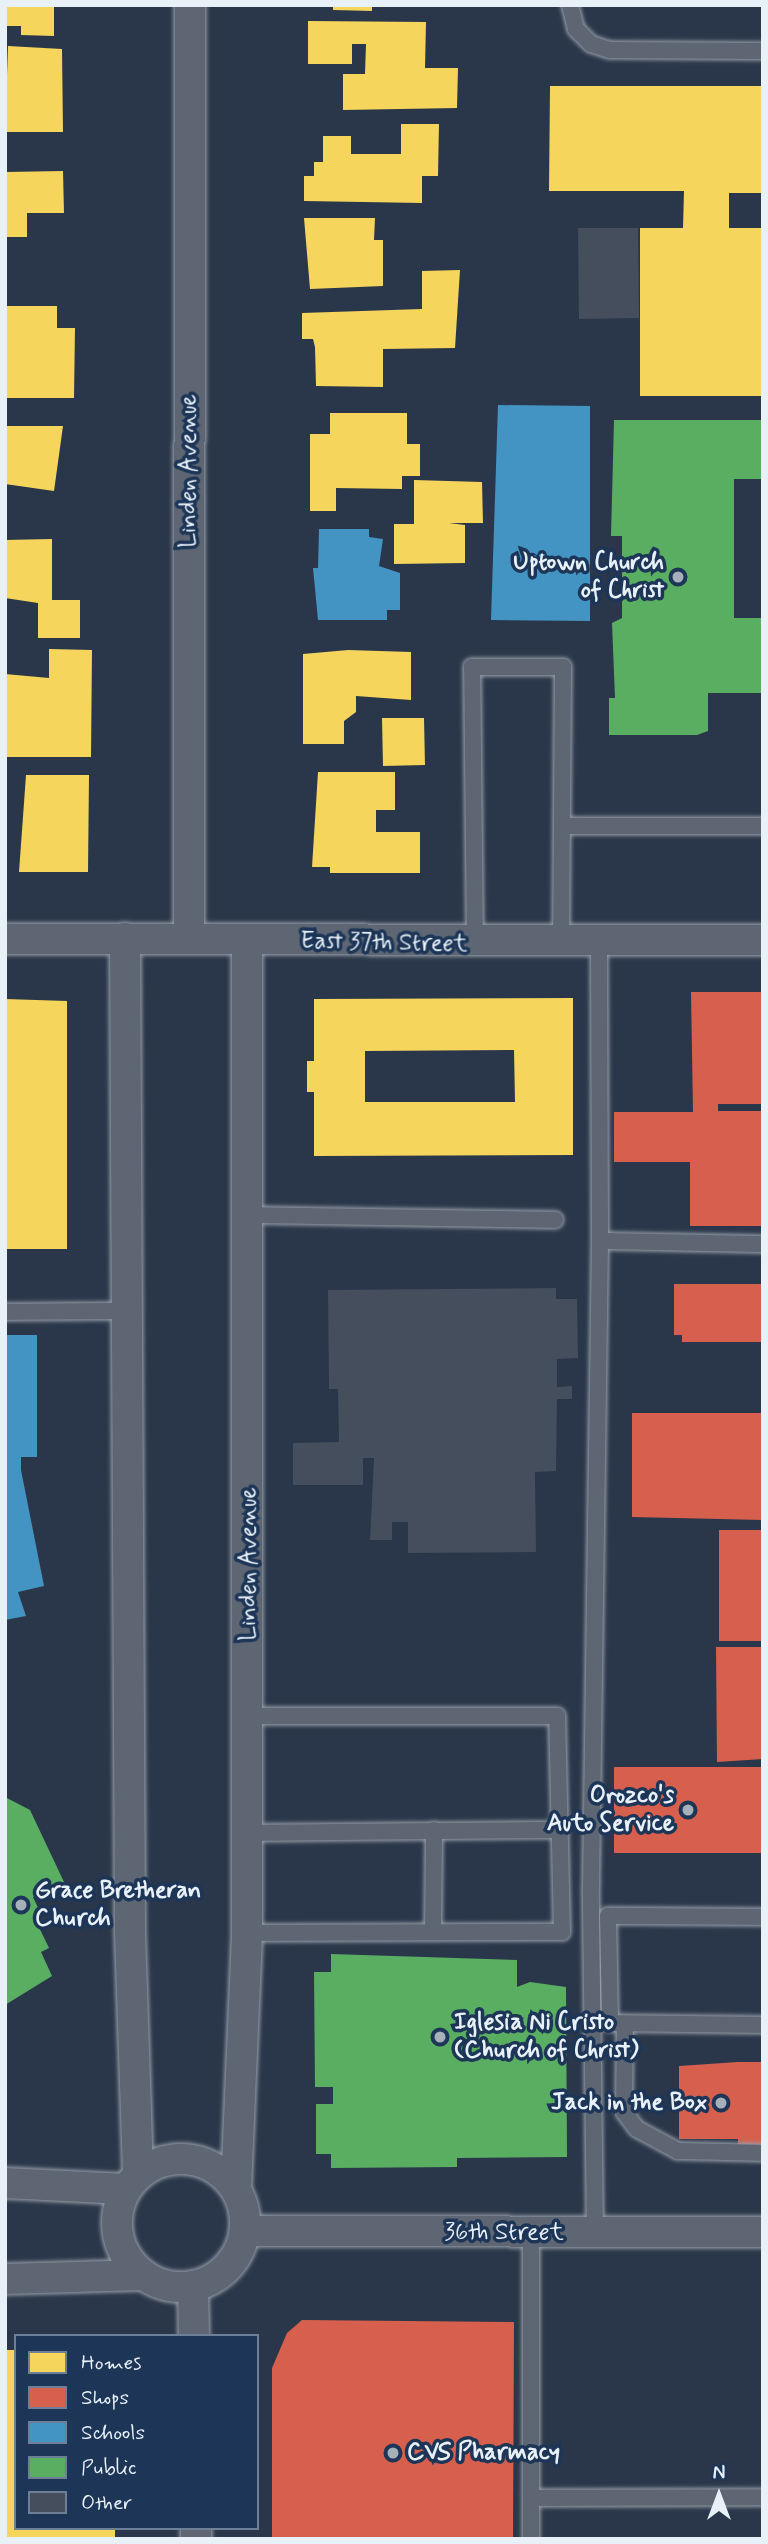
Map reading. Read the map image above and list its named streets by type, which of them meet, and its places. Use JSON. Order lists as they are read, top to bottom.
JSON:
{
  "streets": {
    "street": ["Linden Avenue", "East 37th Street", "36th Street"]
  },
  "crossings": [
    ["Linden Avenue", "East 37th Street"],
    ["Linden Avenue", "36th Street"]
  ],
  "places": [
    "Uptown Church of Christ",
    "Orozco's Auto Service",
    "Grace Bretheran Church",
    "Iglesia Ni Cristo (Church of Christ)",
    "Jack in the Box",
    "CVS Pharmacy"
  ],
  "legend": [
    "Homes",
    "Shops",
    "Schools",
    "Public",
    "Other"
  ],
  "north": "top"
}
